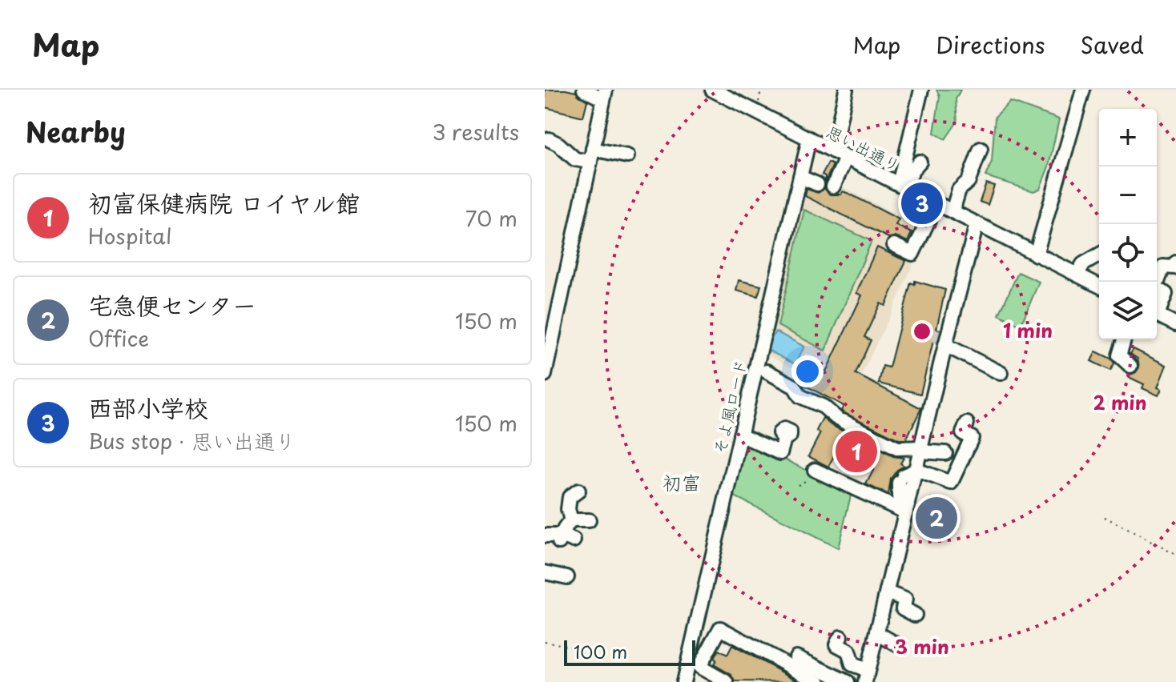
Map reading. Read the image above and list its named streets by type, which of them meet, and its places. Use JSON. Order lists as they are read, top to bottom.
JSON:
{
  "streets": {
    "street": ["思い出通り", "そよ風ロード"]
  },
  "crossings": [
    ["思い出通り", "そよ風ロード"]
  ],
  "districts": ["初富"],
  "scale_bar": "100 m",
  "page": {
    "header": "Map",
    "nav": ["Map", "Directions", "Saved"],
    "heading": ["Nearby", "3 results"],
    "map_buttons": ["+", "−"],
    "list": [
      {
        "mark": "1",
        "name": "初富保健病院 ロイヤル館",
        "note": "Hospital",
        "value": "70 m"
      },
      {
        "mark": "2",
        "name": "宅急便センター",
        "note": "Office",
        "value": "150 m"
      },
      {
        "mark": "3",
        "name": "西部小学校",
        "note": "Bus stop · 思い出通り",
        "value": "150 m"
      }
    ],
    "pins": ["3", "1", "2"],
    "scale": "100 m"
  },
  "rings": ["1 min", "2 min", "3 min"]
}
